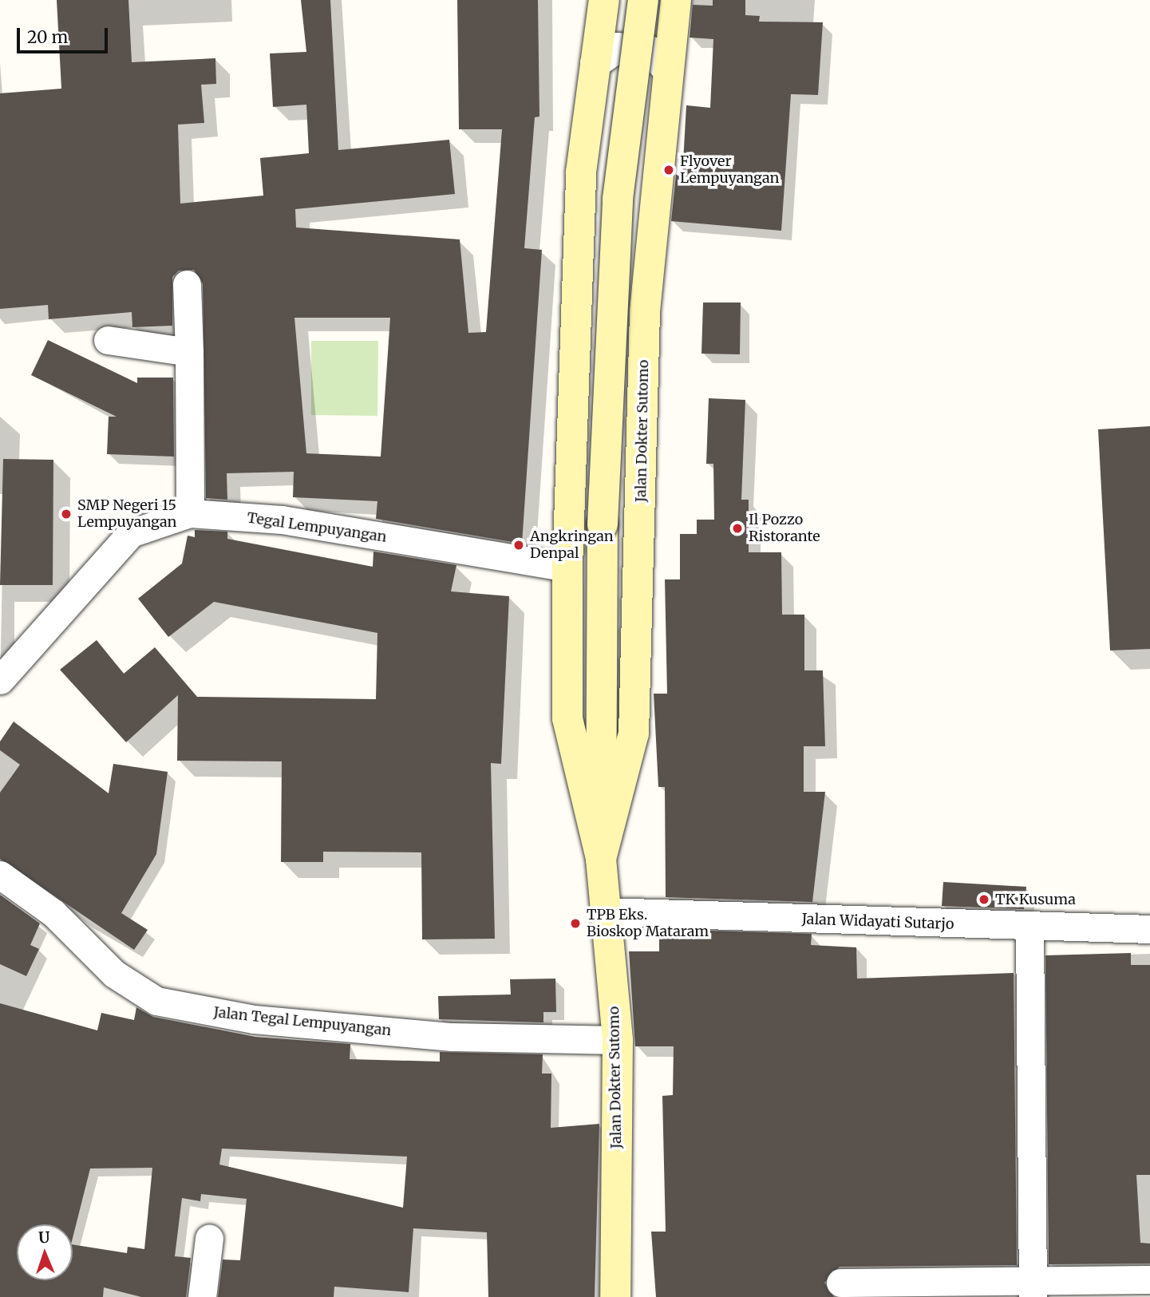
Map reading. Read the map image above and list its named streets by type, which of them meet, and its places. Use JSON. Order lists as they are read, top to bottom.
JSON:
{
  "streets": {
    "main road": ["Jalan Dokter Sutomo"],
    "street": ["Tegal Lempuyangan", "Jalan Widayati Sutarjo", "Jalan Tegal Lempuyangan"]
  },
  "crossings": [
    ["Jalan Dokter Sutomo", "Tegal Lempuyangan"],
    ["Jalan Dokter Sutomo", "Jalan Widayati Sutarjo"],
    ["Jalan Dokter Sutomo", "Jalan Tegal Lempuyangan"]
  ],
  "places": [
    "Flyover Lempuyangan",
    "SMP Negeri 15 Lempuyangan",
    "Il Pozzo Ristorante",
    "Angkringan Denpal",
    "TK Kusuma",
    "TPB Eks. Bioskop Mataram"
  ],
  "scale_bar": "20 m",
  "north": "top"
}
